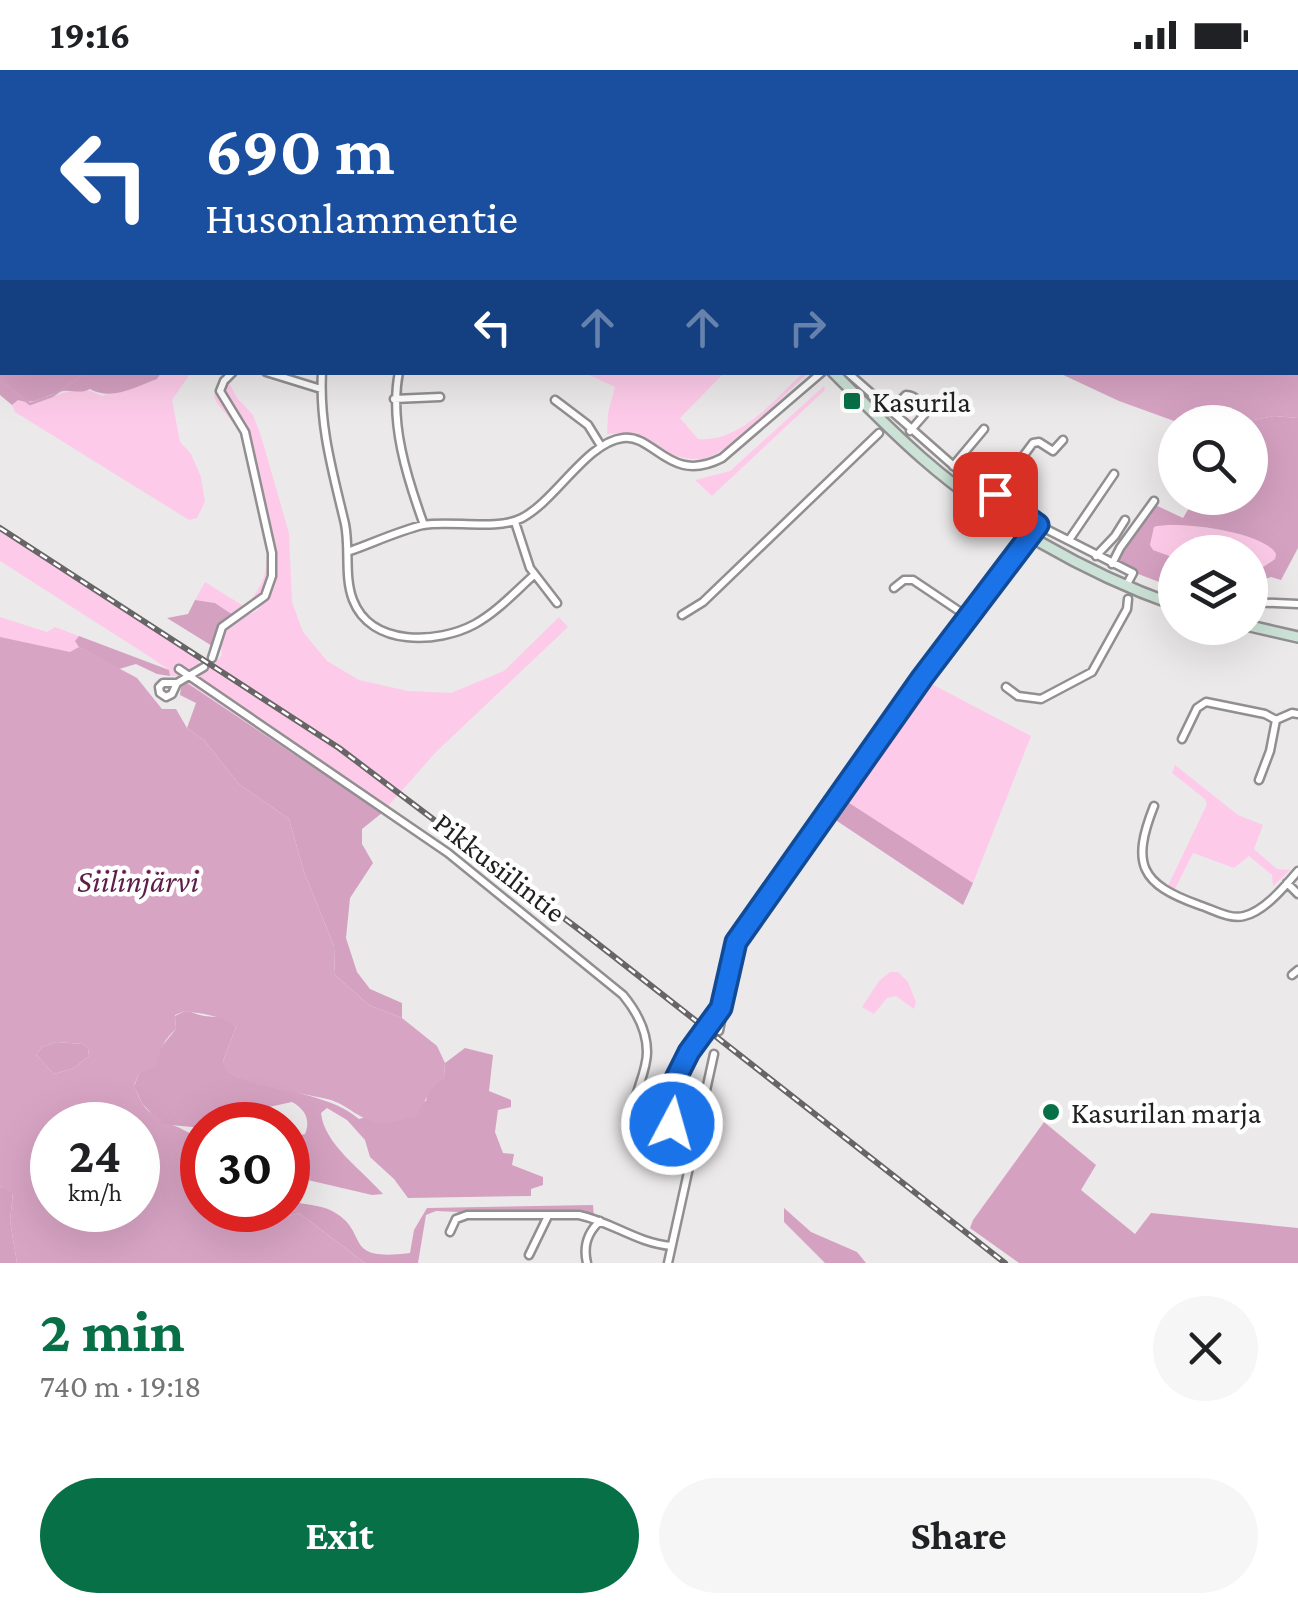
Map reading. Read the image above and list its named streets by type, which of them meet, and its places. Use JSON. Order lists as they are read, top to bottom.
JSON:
{
  "streets": {
    "street": ["Pikkusiilintie"]
  },
  "water": ["Siilinjärvi"],
  "places": {
    "transit": ["Kasurila"],
    "other": ["Kasurilan marja"]
  },
  "page": {
    "status": "19:16",
    "turn": ["690 m", "Husonlammentie"],
    "speed": "24 km/h",
    "limit": "30",
    "heading": ["2 min", "740 m · 19:18"],
    "buttons": ["Exit", "Share"]
  }
}
